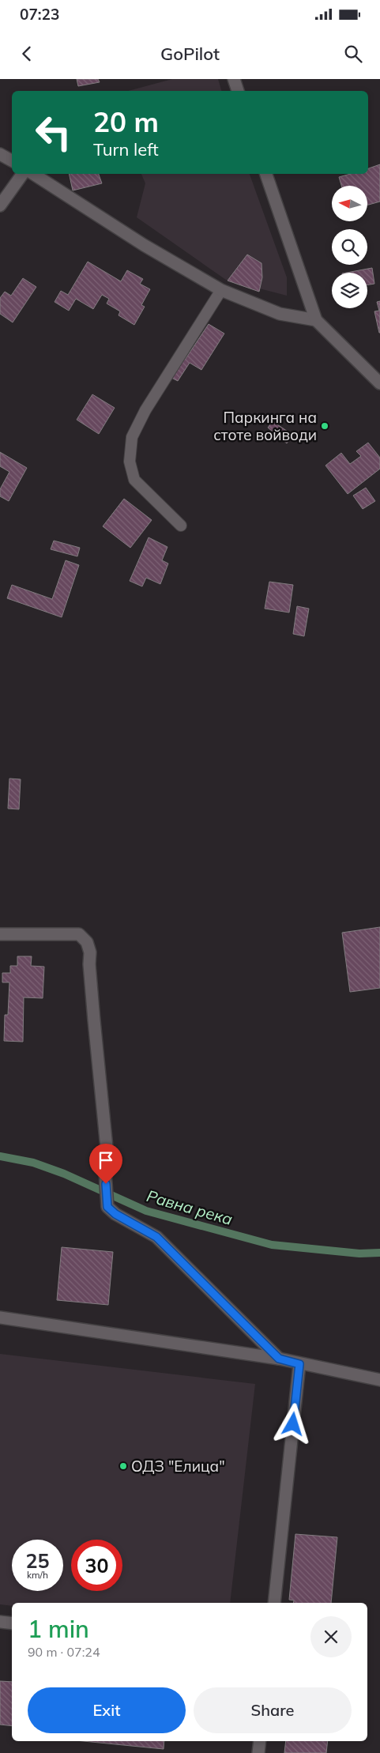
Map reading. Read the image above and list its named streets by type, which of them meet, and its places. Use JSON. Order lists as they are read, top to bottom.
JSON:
{
  "water": ["Равна река"],
  "places": ["Паркинга на стоте войводи", "ОДЗ \"Елица\""],
  "north": "left",
  "page": {
    "status": "07:23",
    "header": "GoPilot",
    "turn": ["20 m", "Turn left"],
    "speed": "25 km/h",
    "limit": "30",
    "heading": ["1 min", "90 m · 07:24"],
    "buttons": ["Exit", "Share"]
  }
}
